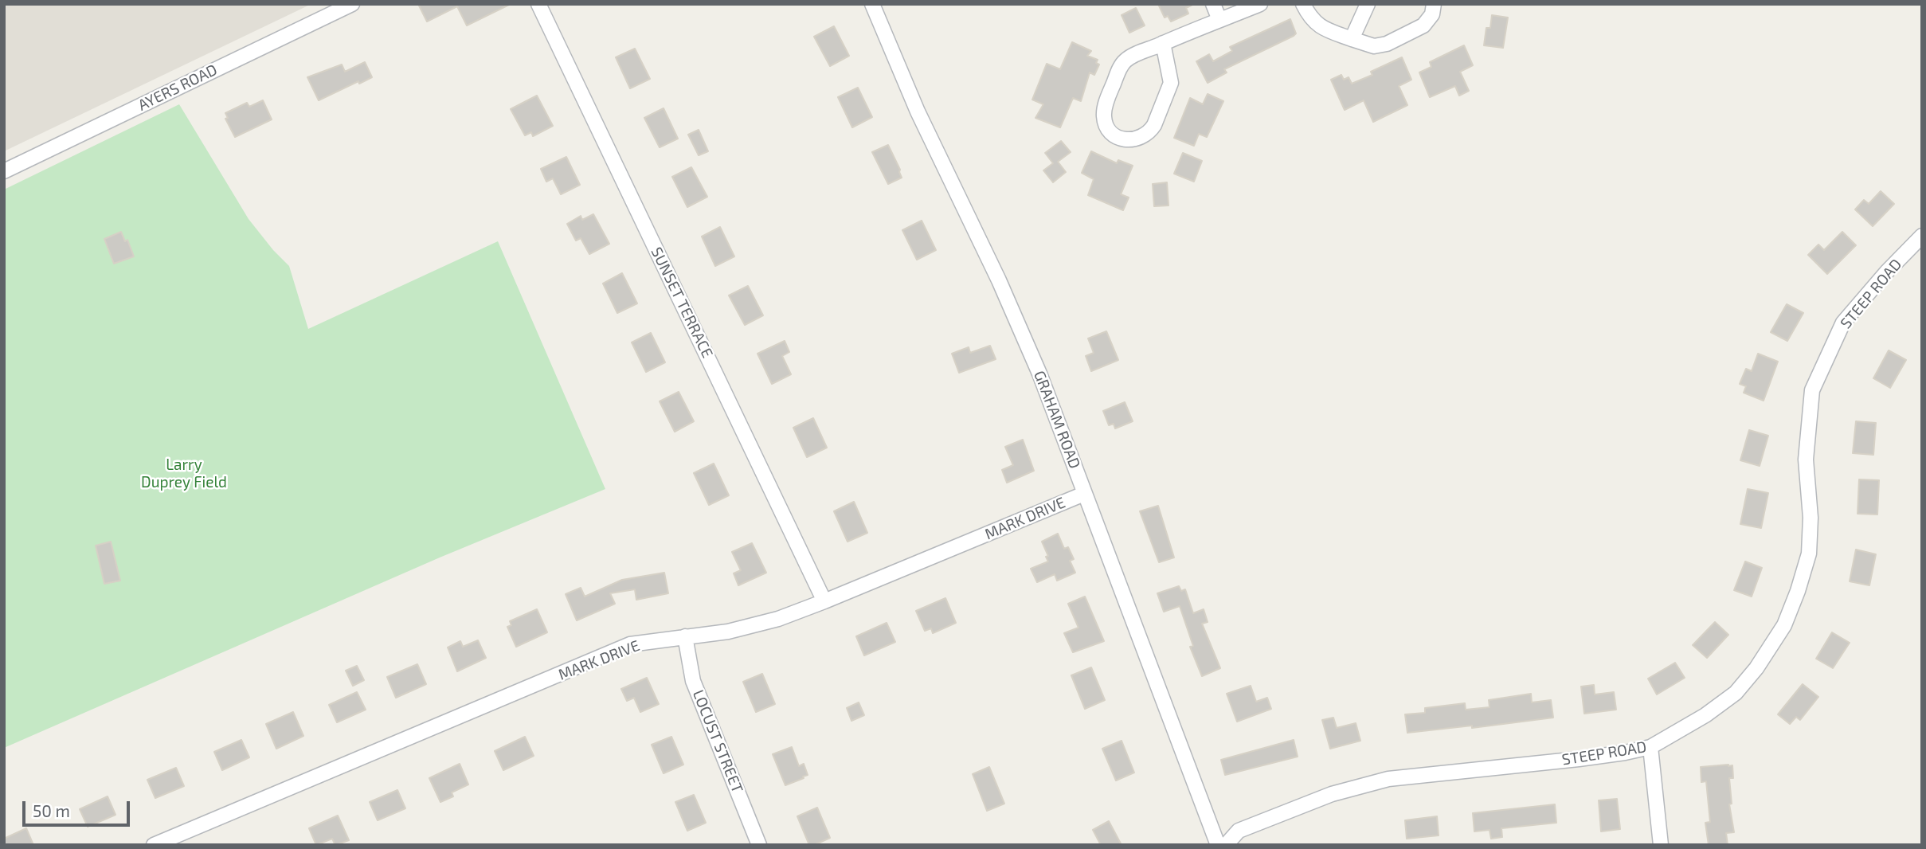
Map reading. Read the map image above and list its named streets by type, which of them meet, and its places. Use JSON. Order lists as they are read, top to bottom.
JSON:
{
  "streets": {
    "street": [
      "AYERS ROAD",
      "STEEP ROAD",
      "SUNSET TERRACE",
      "GRAHAM ROAD",
      "MARK DRIVE",
      "LOCUST STREET"
    ]
  },
  "crossings": [
    ["SUNSET TERRACE", "MARK DRIVE"],
    ["GRAHAM ROAD", "MARK DRIVE"],
    ["MARK DRIVE", "LOCUST STREET"]
  ],
  "parks": ["Larry Duprey Field"],
  "scale_bar": "50 m"
}
